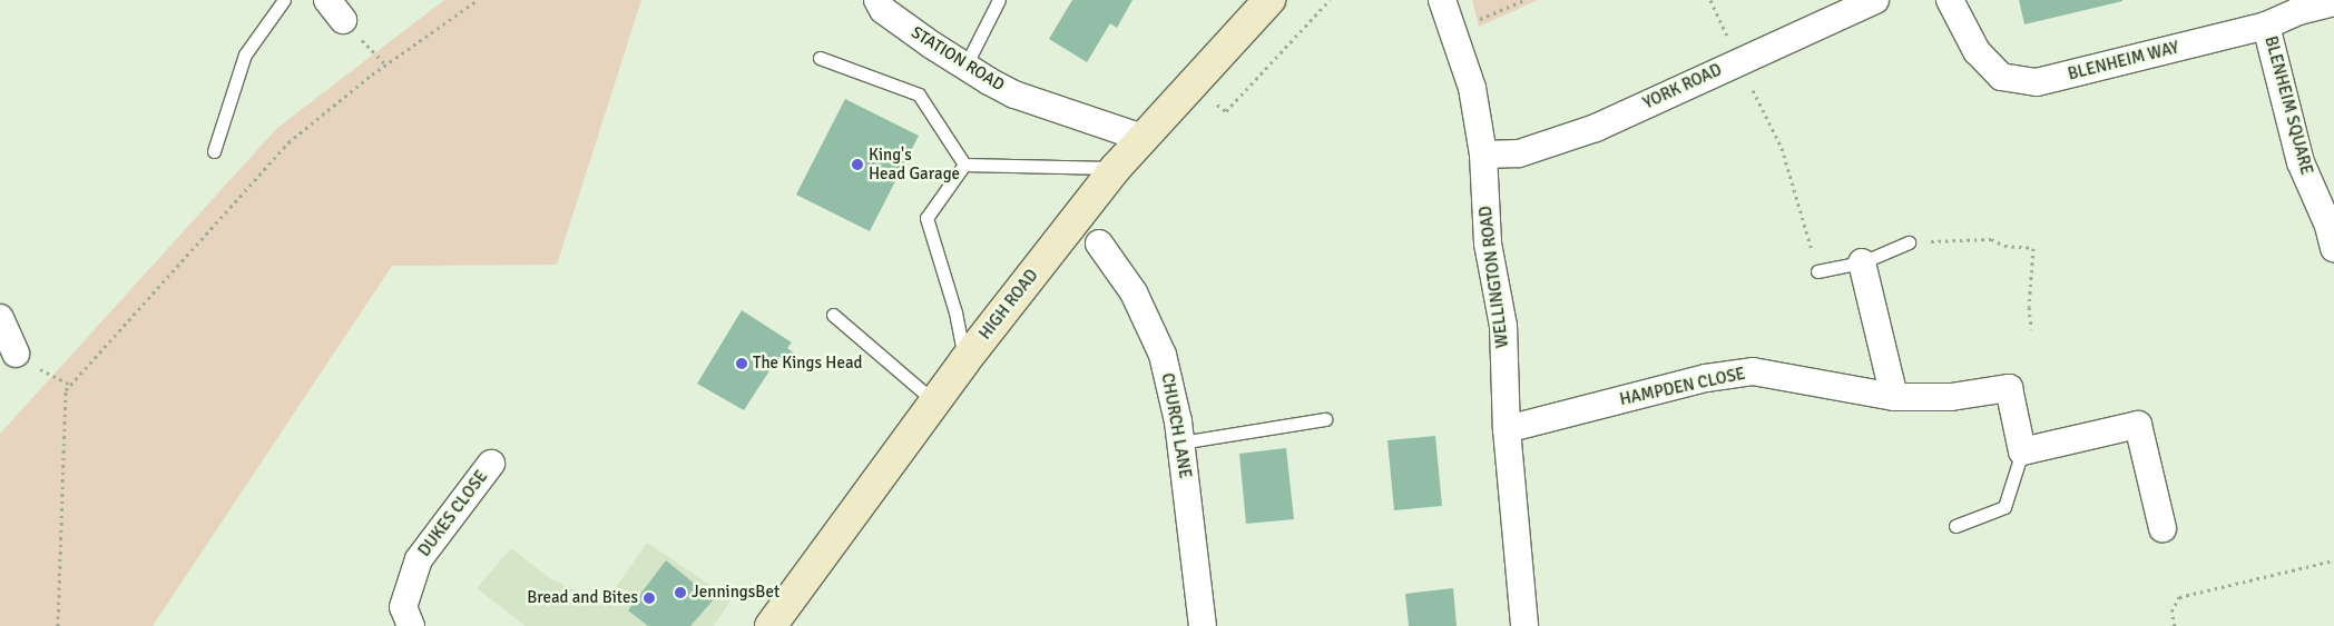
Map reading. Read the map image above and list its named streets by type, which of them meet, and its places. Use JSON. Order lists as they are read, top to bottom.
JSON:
{
  "streets": {
    "main road": ["HIGH ROAD"],
    "street": [
      "STATION ROAD",
      "BLENHEIM WAY",
      "YORK ROAD",
      "BLENHEIM SQUARE",
      "WELLINGTON ROAD",
      "HAMPDEN CLOSE",
      "CHURCH LANE",
      "DUKES CLOSE"
    ]
  },
  "crossings": [
    ["STATION ROAD", "HIGH ROAD"],
    ["BLENHEIM WAY", "BLENHEIM SQUARE"],
    ["YORK ROAD", "WELLINGTON ROAD"],
    ["WELLINGTON ROAD", "HAMPDEN CLOSE"]
  ],
  "places": [
    "King's Head Garage",
    "The Kings Head",
    "JenningsBet",
    "Bread and Bites"
  ]
}
